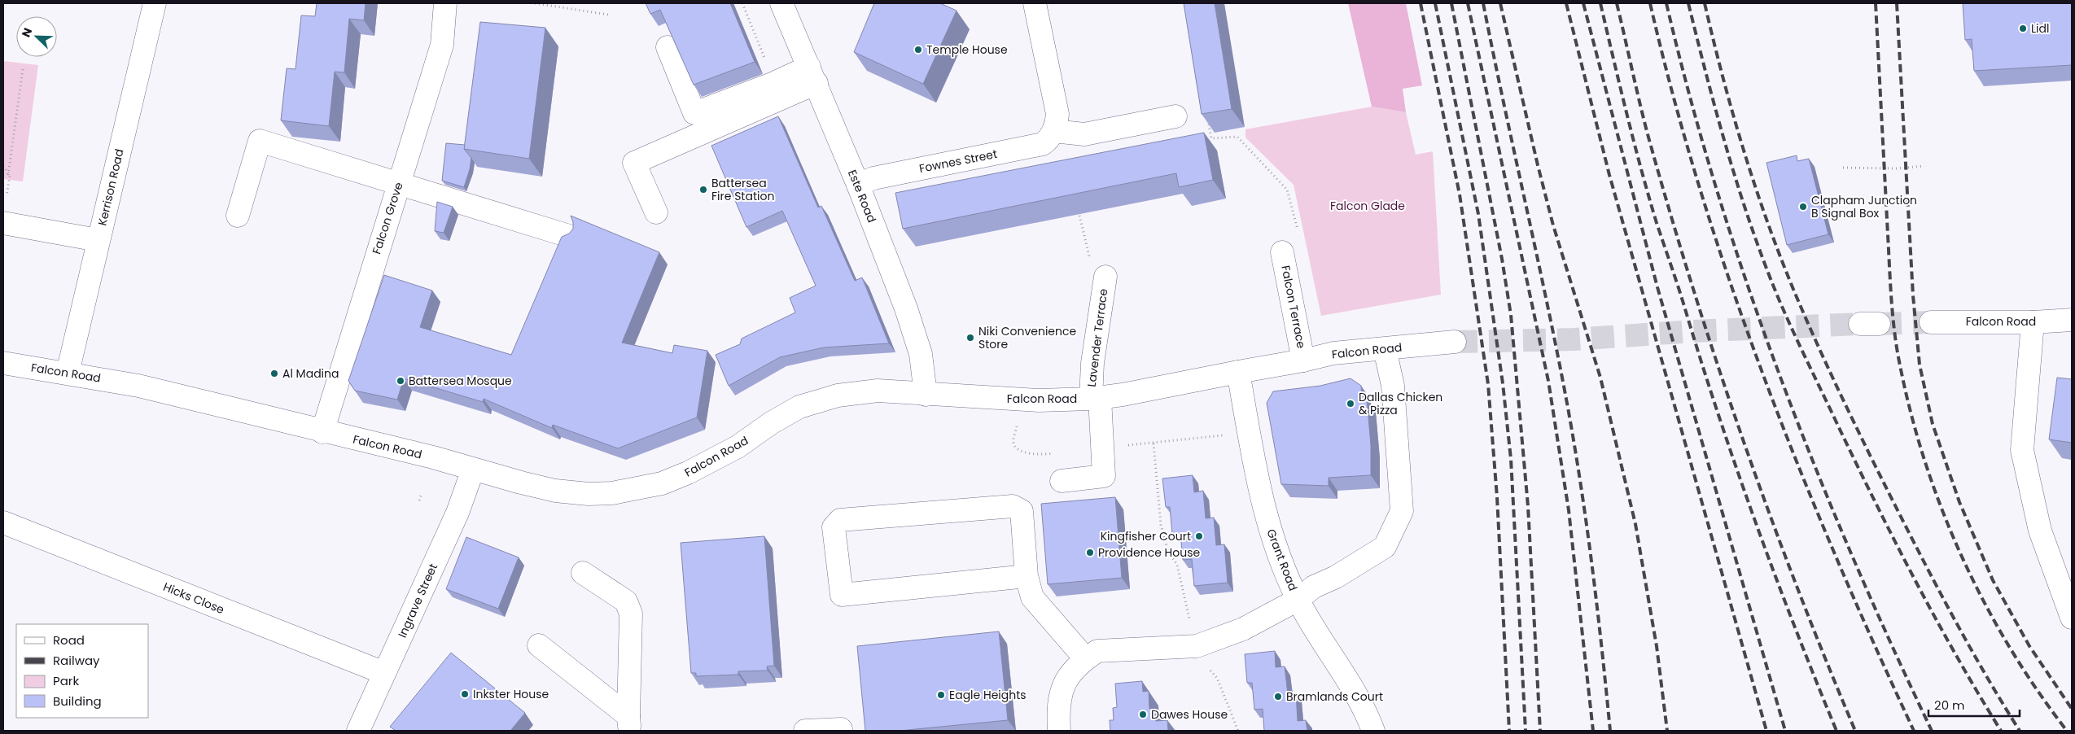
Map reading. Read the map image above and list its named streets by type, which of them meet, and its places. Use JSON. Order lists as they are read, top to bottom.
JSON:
{
  "streets": {
    "street": [
      "Fownes Street",
      "Kerrison Road",
      "Este Road",
      "Falcon Grove",
      "Falcon Terrace",
      "Falcon Road",
      "Lavender Terrace",
      "Grant Road",
      "Hicks Close",
      "Ingrave Street"
    ]
  },
  "crossings": [
    ["Fownes Street", "Este Road"],
    ["Kerrison Road", "Falcon Road"],
    ["Este Road", "Falcon Road"],
    ["Falcon Grove", "Falcon Road"],
    ["Falcon Terrace", "Falcon Road"],
    ["Falcon Road", "Lavender Terrace"],
    ["Falcon Road", "Grant Road"],
    ["Falcon Road", "Ingrave Street"],
    ["Hicks Close", "Ingrave Street"]
  ],
  "parks": ["Falcon Glade"],
  "places": [
    "Lidl",
    "Temple House",
    "Battersea Fire Station",
    "Clapham Junction B Signal Box",
    "Niki Convenience Store",
    "Al Madina",
    "Battersea Mosque",
    "Dallas Chicken & Pizza",
    "Kingfisher Court",
    "Providence House",
    "Inkster House",
    "Eagle Heights",
    "Bramlands Court",
    "Dawes House"
  ],
  "legend": [
    "Road",
    "Railway",
    "Park",
    "Building"
  ],
  "scale_bar": "20 m",
  "north": "top left"
}
